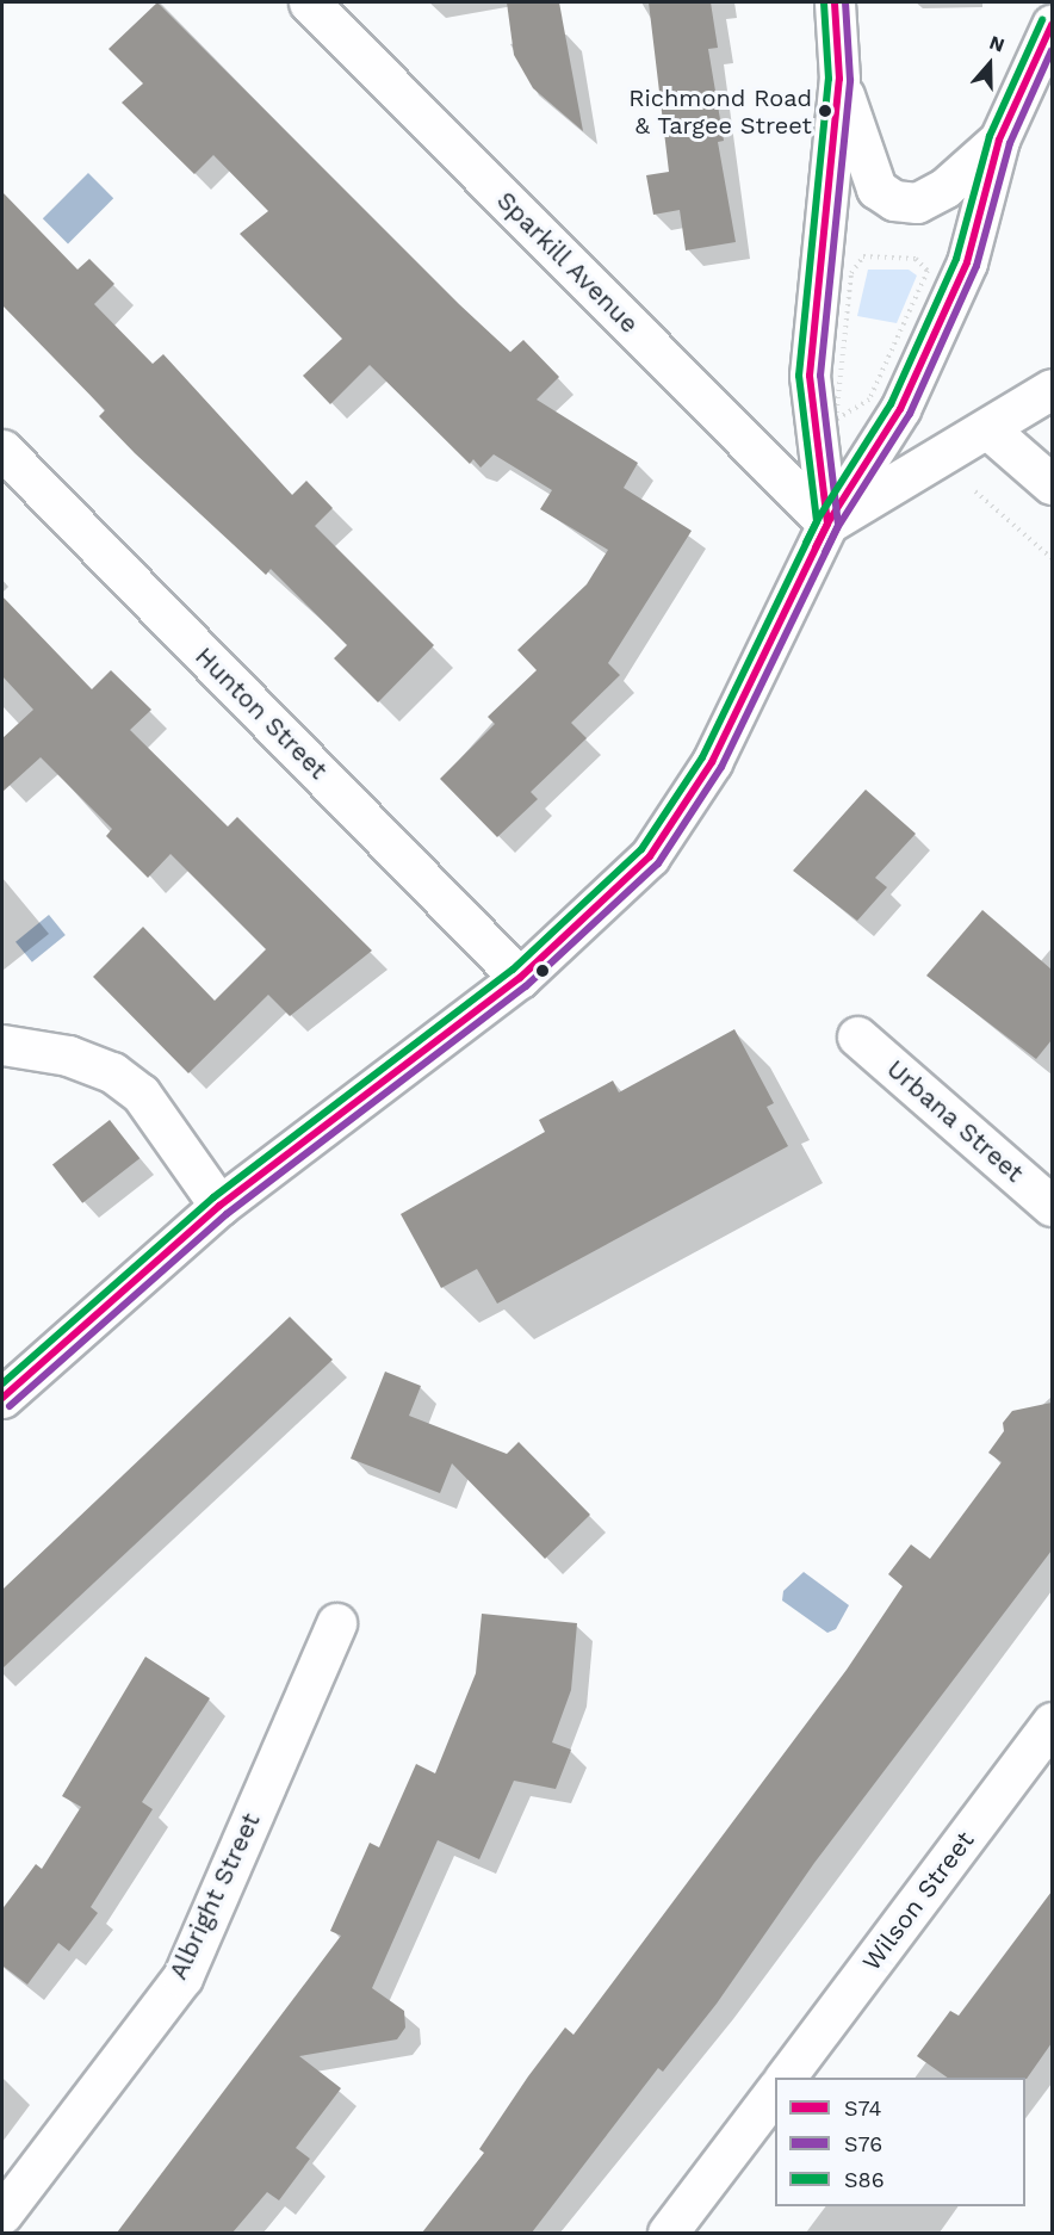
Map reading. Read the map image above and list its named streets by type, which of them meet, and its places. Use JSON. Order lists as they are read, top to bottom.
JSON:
{
  "streets": {
    "street": [
      "Sparkill Avenue",
      "Hunton Street",
      "Urbana Street",
      "Albright Street",
      "Wilson Street"
    ]
  },
  "places": ["Richmond Road & Targee Street"],
  "lines": ["transit line S74", "transit line S76", "transit line S86"],
  "legend": ["S74", "S76", "S86"],
  "north": "top"
}
